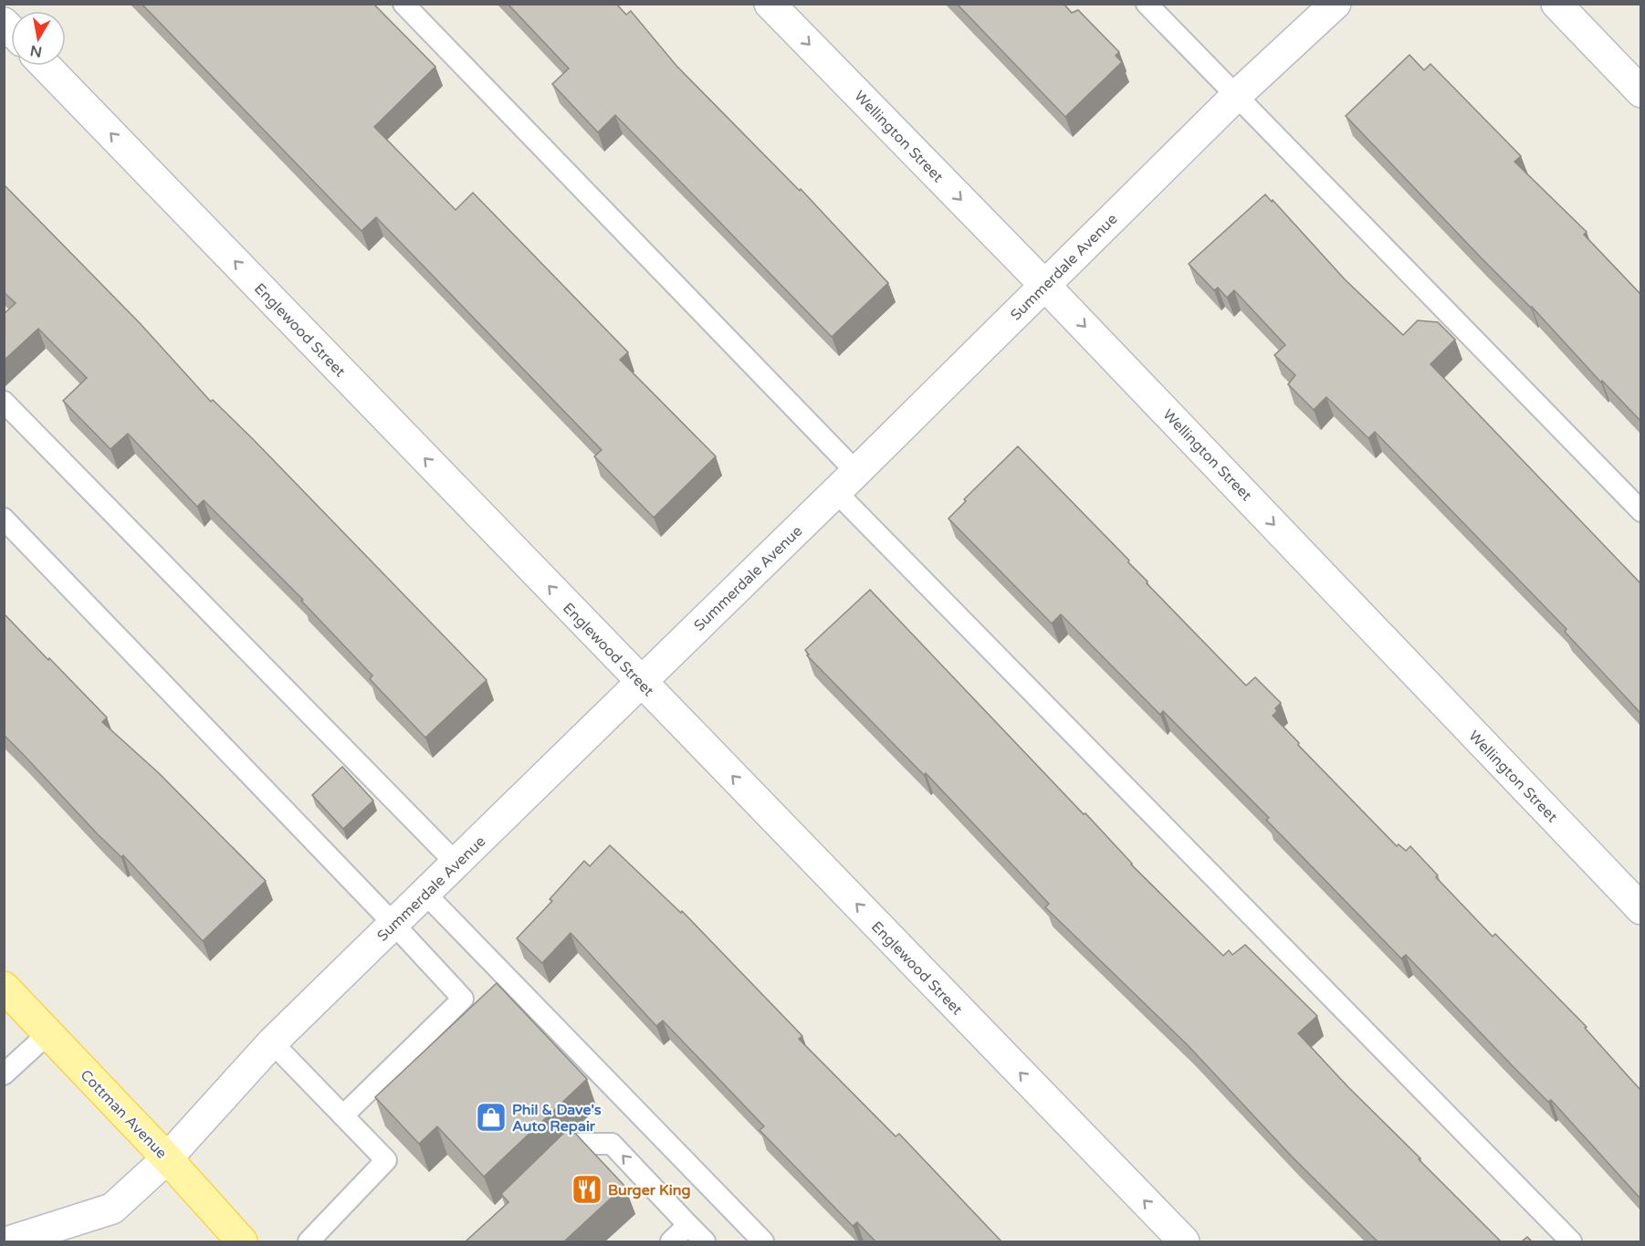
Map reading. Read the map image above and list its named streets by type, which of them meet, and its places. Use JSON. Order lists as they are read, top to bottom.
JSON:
{
  "streets": {
    "main road": ["Cottman Avenue"],
    "street": ["Wellington Street", "Summerdale Avenue", "Englewood Street"]
  },
  "crossings": [
    ["Wellington Street", "Summerdale Avenue"],
    ["Summerdale Avenue", "Englewood Street"],
    ["Summerdale Avenue", "Cottman Avenue"]
  ],
  "one_way": ["Wellington Street", "Englewood Street"],
  "places": {
    "shop": ["Phil & Dave's Auto Repair"],
    "restaurant": ["Burger King"]
  },
  "north": "bottom"
}
